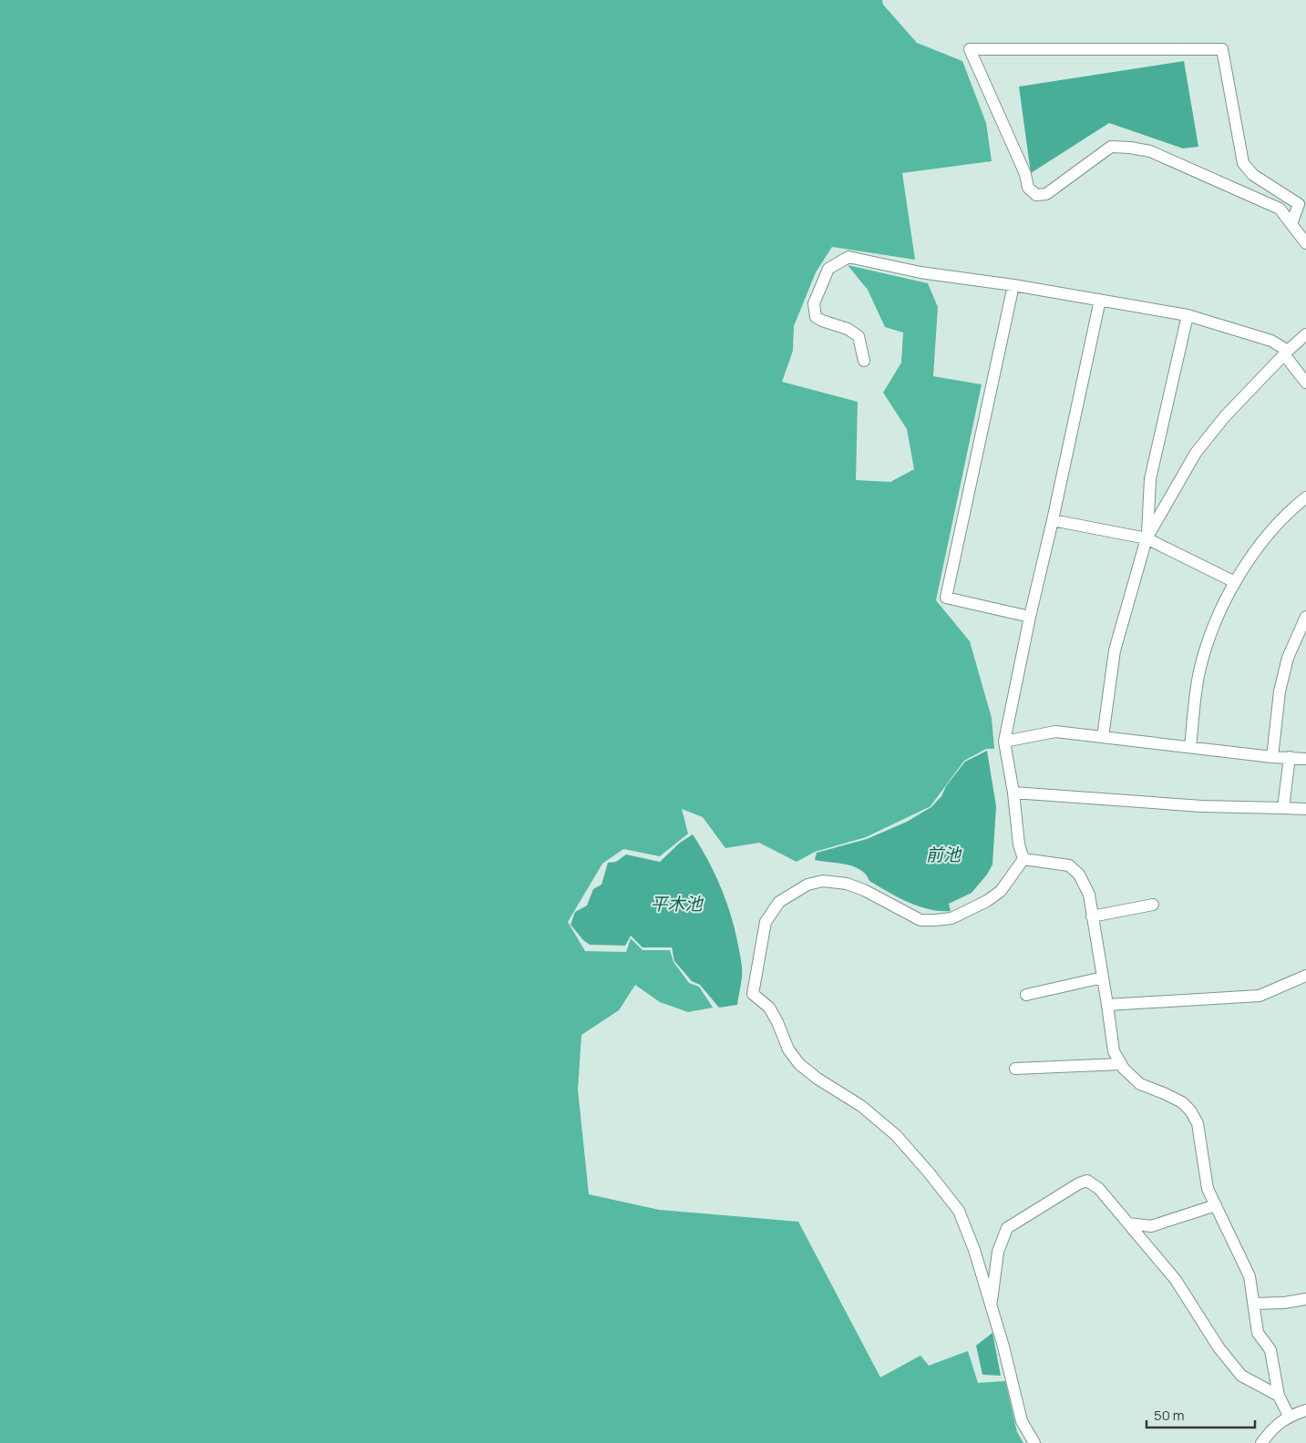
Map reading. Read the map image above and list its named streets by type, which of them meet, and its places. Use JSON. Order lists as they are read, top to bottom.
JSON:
{
  "water": ["前池", "平木池"],
  "scale_bar": "50 m"
}
